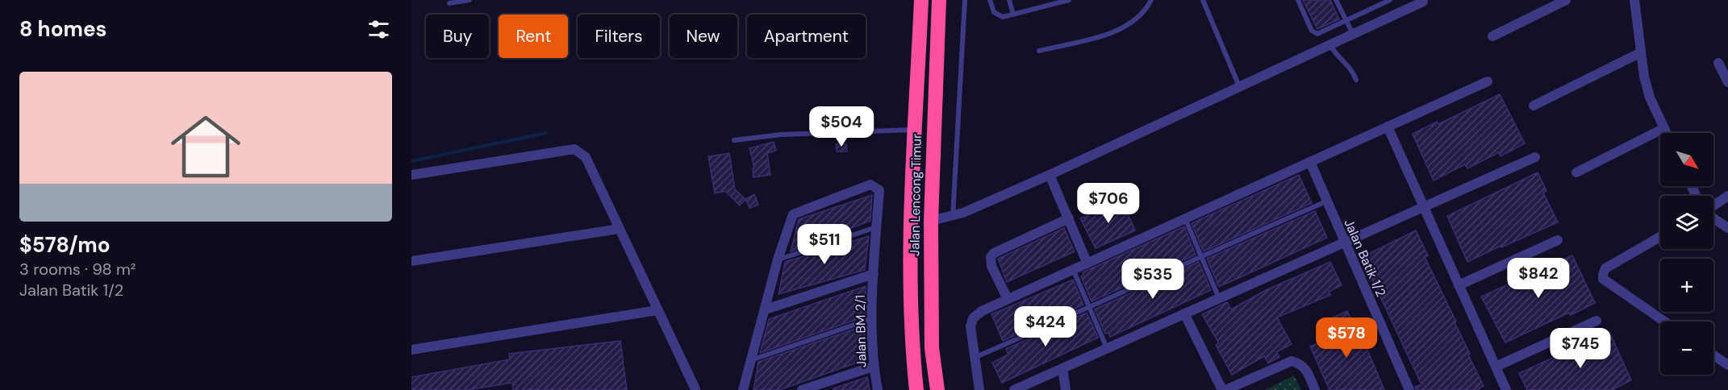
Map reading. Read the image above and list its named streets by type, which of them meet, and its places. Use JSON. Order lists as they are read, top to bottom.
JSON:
{
  "streets": {
    "highway": ["Jalan Lencong Timur"],
    "street": ["Jalan Batik 1/2", "Jalan BM 2/1"]
  },
  "north": "bottom right",
  "page": {
    "heading": "8 homes",
    "chip": [
      "Buy",
      "Rent",
      "Filters",
      "New",
      "Apartment"
    ],
    "list": [
      {
        "name": "$578/mo",
        "note": "3 rooms · 98 m² · Jalan Batik 1/2"
      }
    ],
    "price": [
      "$504",
      "$706",
      "$511",
      "$842",
      "$535",
      "$424",
      "$578",
      "$745"
    ],
    "map_buttons": ["+", "−"]
  }
}
